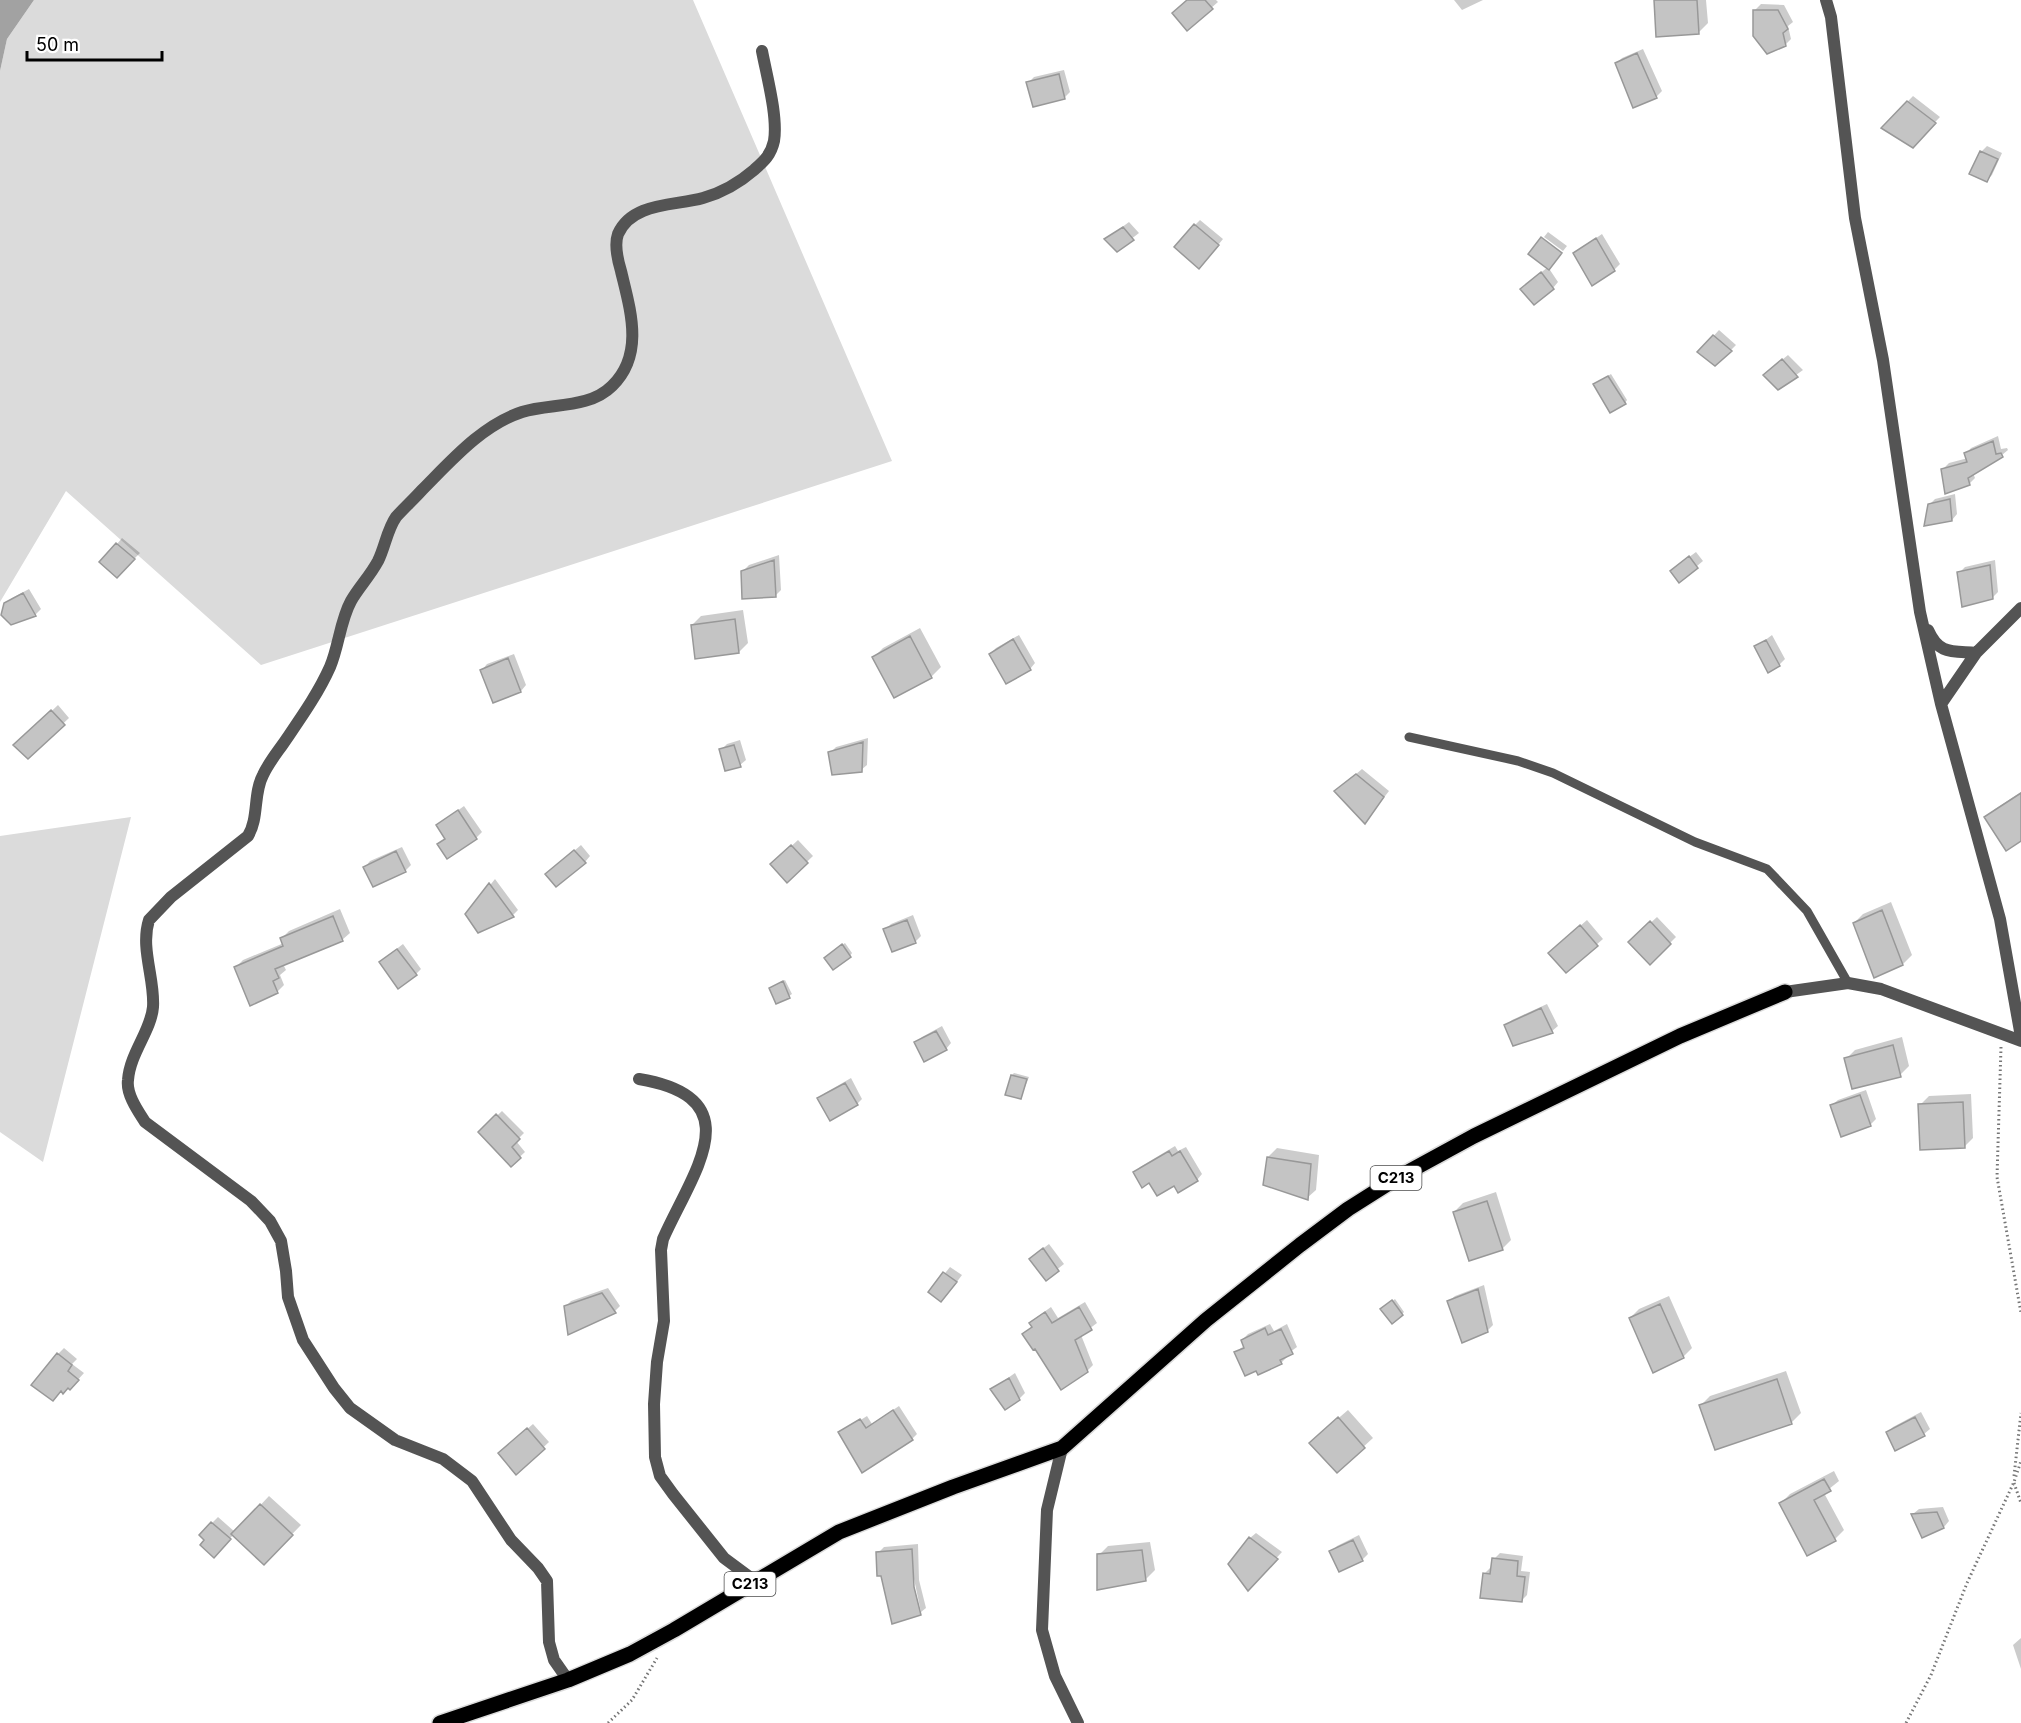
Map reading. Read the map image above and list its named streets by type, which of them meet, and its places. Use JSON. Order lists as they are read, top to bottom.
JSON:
{
  "streets": {
    "main road": ["C213"]
  },
  "scale_bar": "50 m"
}
